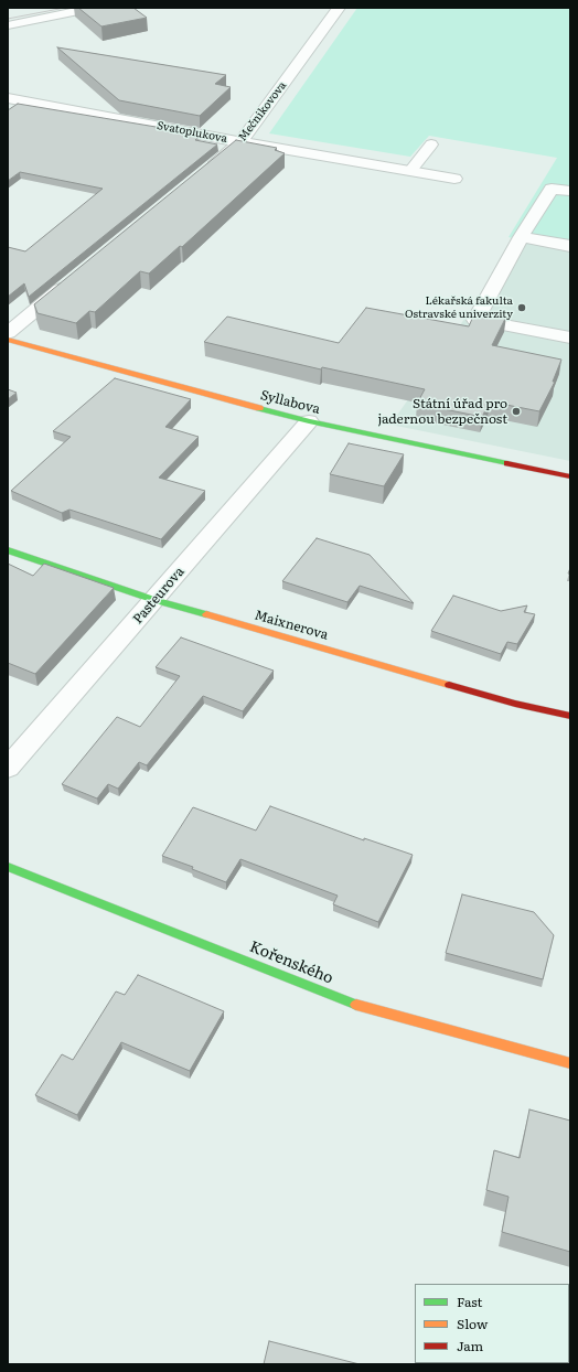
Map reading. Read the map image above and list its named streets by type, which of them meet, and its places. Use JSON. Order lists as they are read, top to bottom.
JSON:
{
  "streets": {
    "street": [
      "Mečnikovova",
      "Svatoplukova",
      "Syllabova",
      "Pasteurova",
      "Maixnerova",
      "Kořenského"
    ]
  },
  "crossings": [
    ["Mečnikovova", "Svatoplukova"],
    ["Syllabova", "Pasteurova"],
    ["Pasteurova", "Maixnerova"]
  ],
  "places": ["Lékařská fakulta Ostravské univerzity", "Státní úřad pro jadernou bezpečnost"],
  "legend": ["Fast", "Slow", "Jam"]
}
